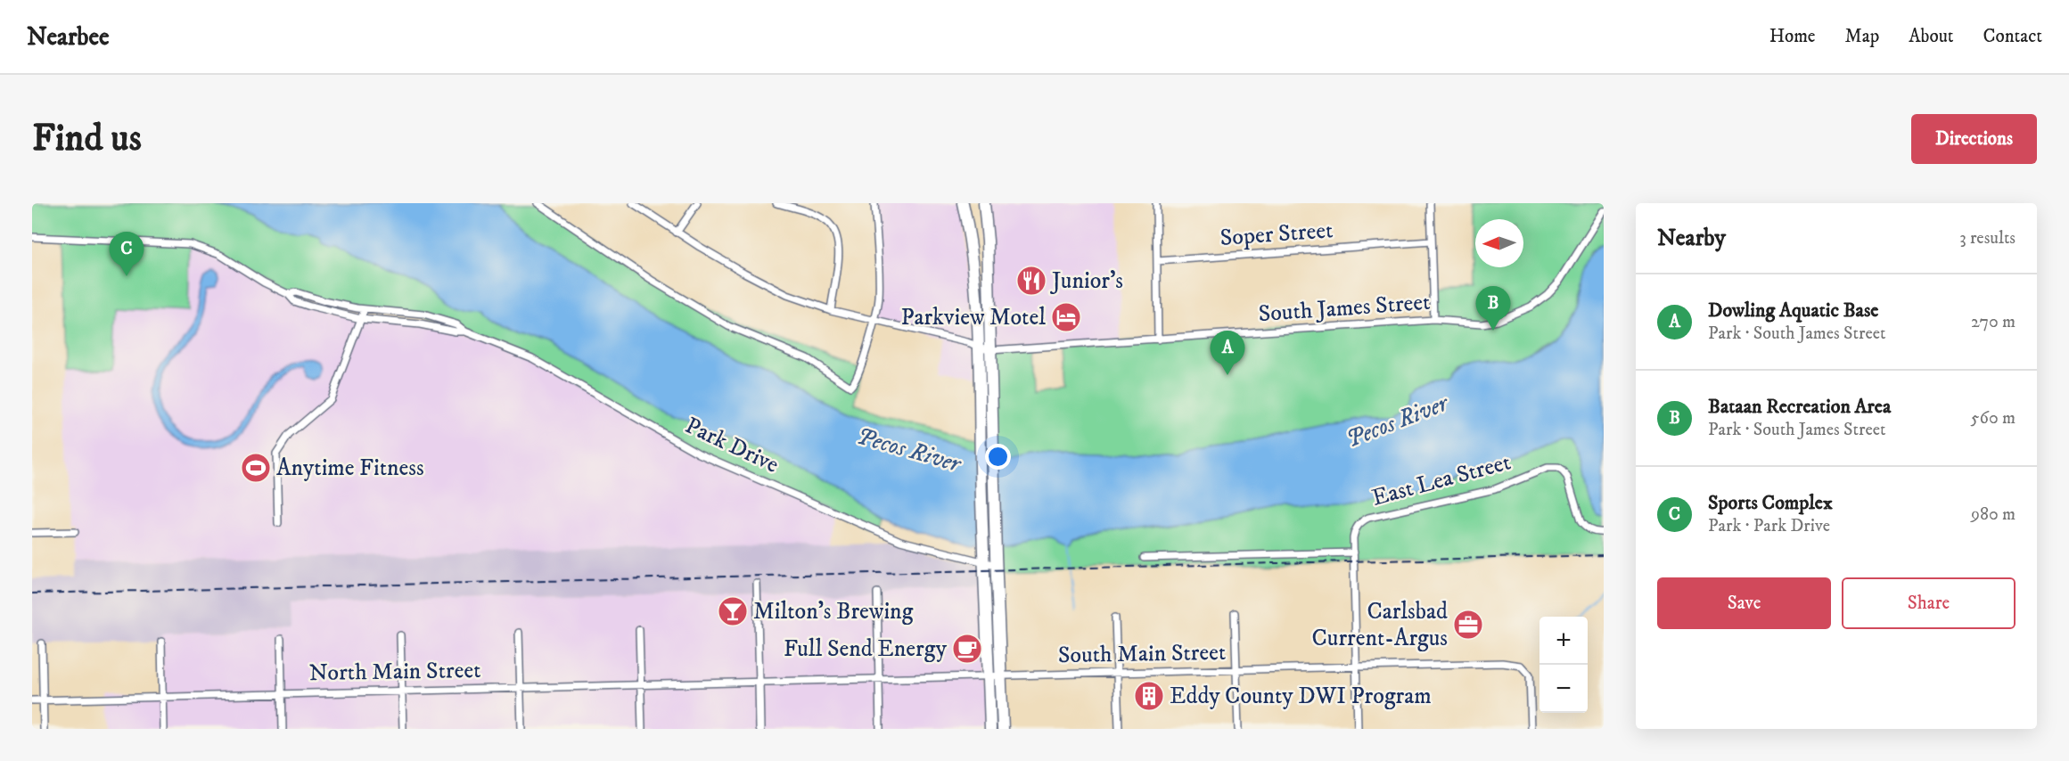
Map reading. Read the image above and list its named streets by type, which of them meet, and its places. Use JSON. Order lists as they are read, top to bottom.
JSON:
{
  "streets": {
    "street": [
      "Soper Street",
      "South James Street",
      "Park Drive",
      "East Lea Street",
      "South Main Street",
      "North Main Street"
    ]
  },
  "crossings": [
    ["East Lea Street", "South Main Street"],
    ["South Main Street", "North Main Street"]
  ],
  "water": ["Pecos River"],
  "places": {
    "restaurant": ["Junior's"],
    "hotel": ["Parkview Motel"],
    "sports": ["Anytime Fitness"],
    "bar": ["Milton's Brewing"],
    "office": ["Carlsbad Current-Argus"],
    "cafe": ["Full Send Energy"],
    "building": ["Eddy County DWI Program"]
  },
  "north": "left",
  "page": {
    "header": "Nearbee",
    "nav": [
      "Home",
      "Map",
      "About",
      "Contact"
    ],
    "buttons": [
      "Directions",
      ["Save", "Share"]
    ],
    "title": "Find us",
    "heading": ["Nearby", "3 results"],
    "pins": ["C", "B", "A"],
    "list": [
      {
        "mark": "A",
        "name": "Dowling Aquatic Base",
        "note": "Park · South James Street",
        "value": "270 m"
      },
      {
        "mark": "B",
        "name": "Bataan Recreation Area",
        "note": "Park · South James Street",
        "value": "560 m"
      },
      {
        "mark": "C",
        "name": "Sports Complex",
        "note": "Park · Park Drive",
        "value": "980 m"
      }
    ],
    "map_buttons": ["+", "−"]
  }
}
